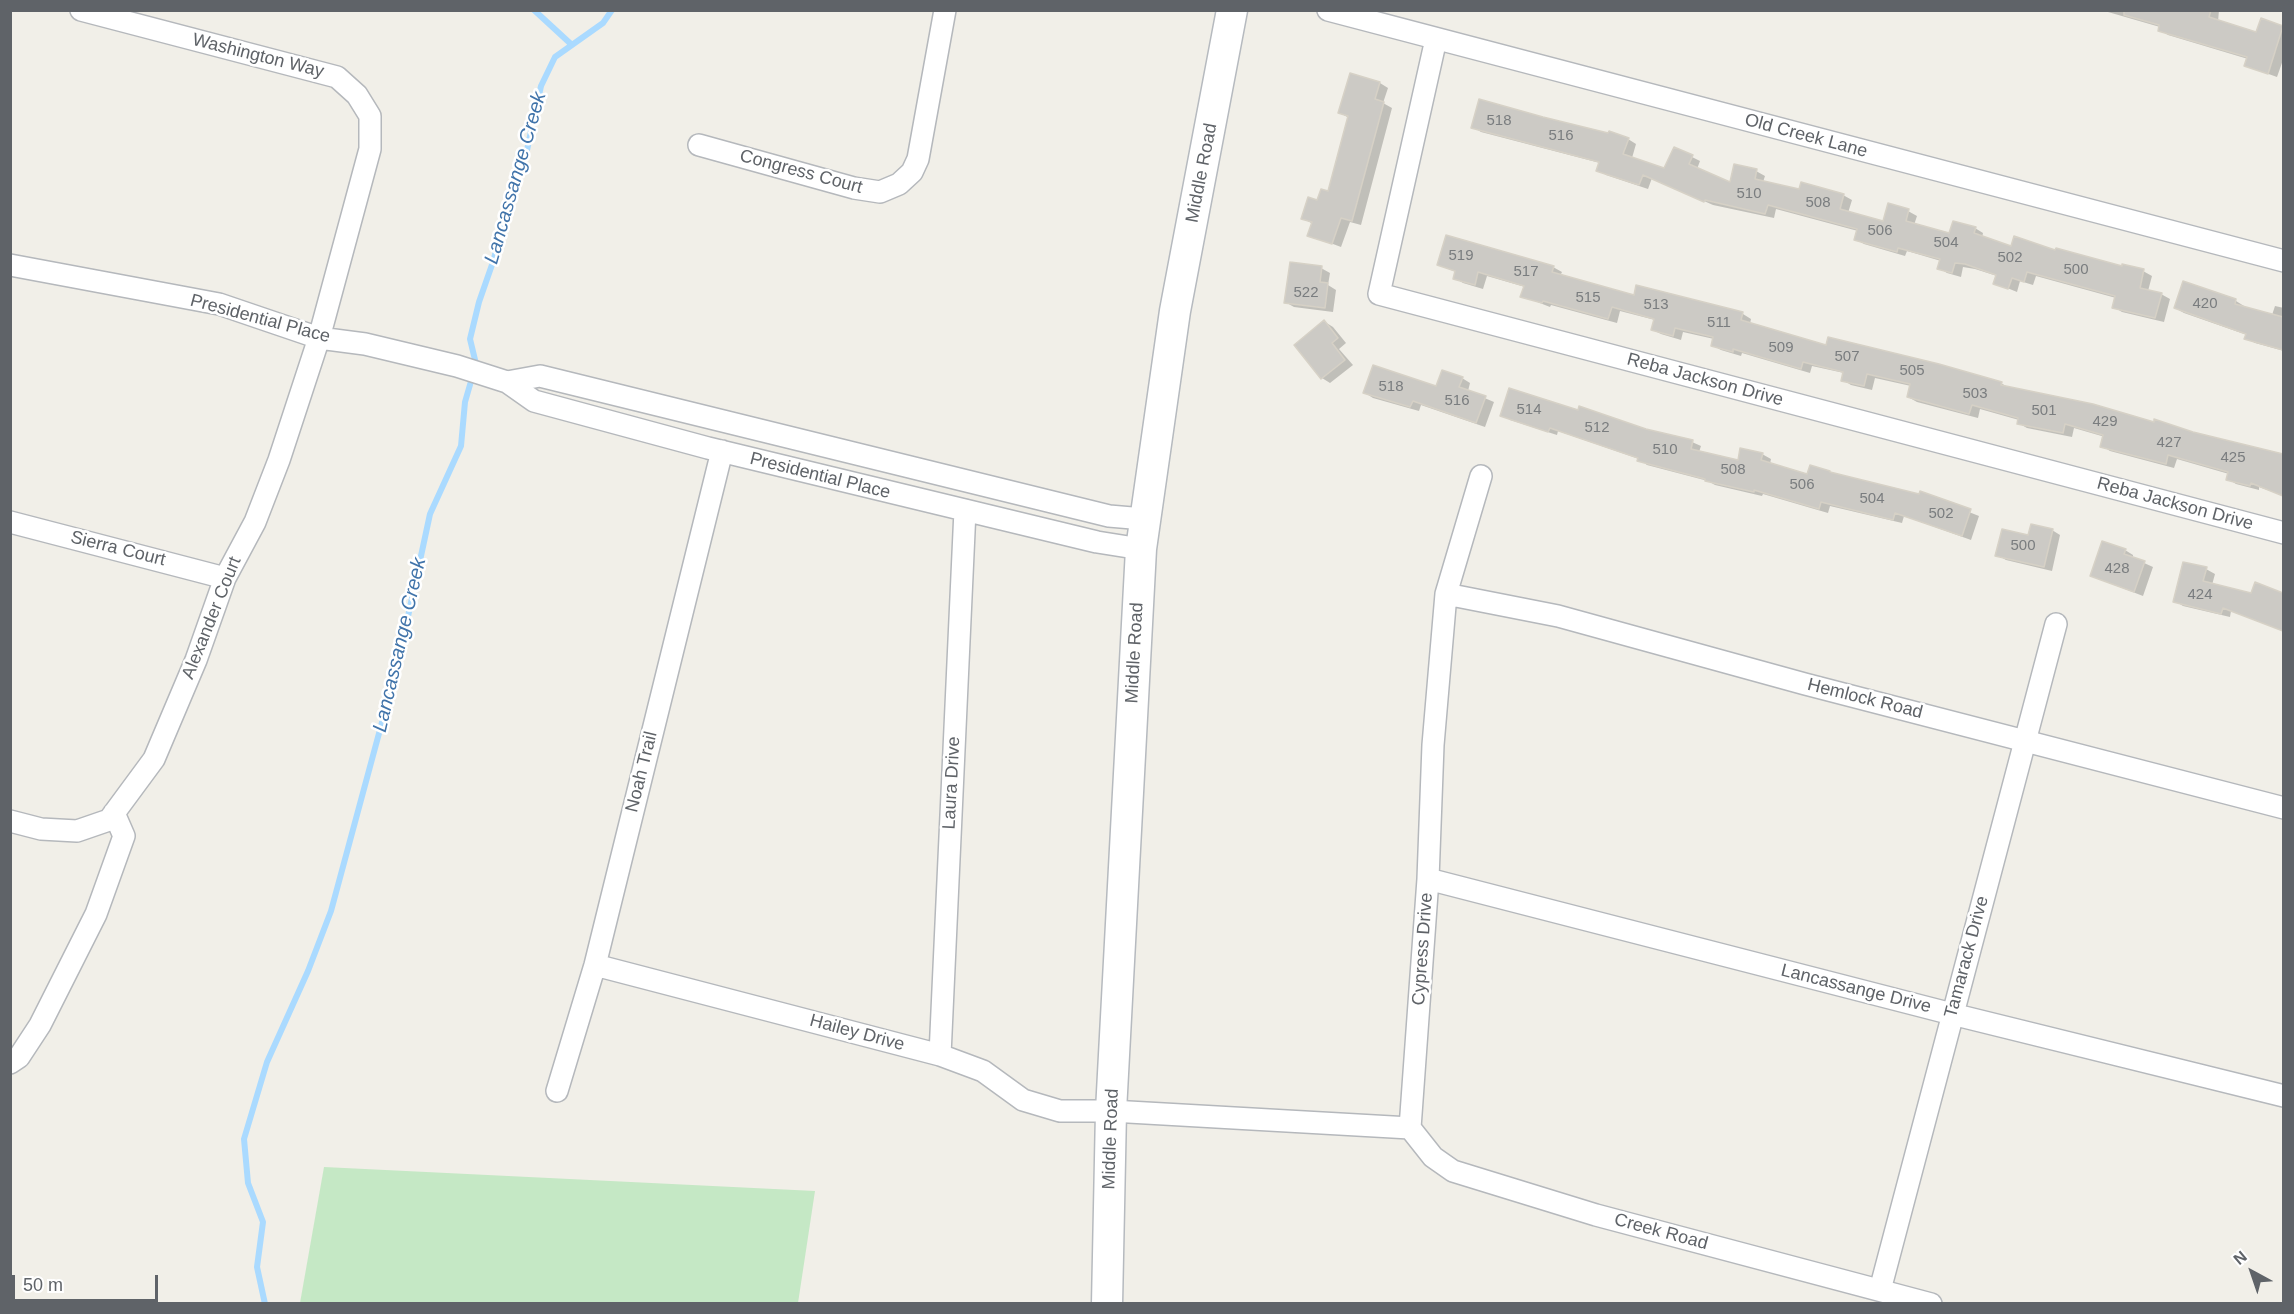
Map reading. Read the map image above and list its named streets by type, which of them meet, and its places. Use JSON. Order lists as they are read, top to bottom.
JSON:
{
  "streets": {
    "main road": ["Middle Road"],
    "street": [
      "Washington Way",
      "Old Creek Lane",
      "Congress Court",
      "Presidential Place",
      "Reba Jackson Drive",
      "Sierra Court",
      "Alexander Court",
      "Hemlock Road",
      "Noah Trail",
      "Laura Drive",
      "Cypress Drive",
      "Tamarack Drive",
      "Lancassange Drive",
      "Hailey Drive",
      "Creek Road"
    ]
  },
  "crossings": [
    ["Washington Way", "Presidential Place"],
    ["Washington Way", "Alexander Court"],
    ["Old Creek Lane", "Reba Jackson Drive"],
    ["Middle Road", "Presidential Place"],
    ["Middle Road", "Hailey Drive"],
    ["Presidential Place", "Alexander Court"],
    ["Presidential Place", "Noah Trail"],
    ["Presidential Place", "Laura Drive"],
    ["Sierra Court", "Alexander Court"],
    ["Hemlock Road", "Cypress Drive"],
    ["Hemlock Road", "Tamarack Drive"],
    ["Noah Trail", "Hailey Drive"],
    ["Laura Drive", "Hailey Drive"],
    ["Cypress Drive", "Lancassange Drive"],
    ["Cypress Drive", "Creek Road"],
    ["Tamarack Drive", "Lancassange Drive"],
    ["Tamarack Drive", "Creek Road"]
  ],
  "water": ["Lancassange Creek"],
  "house_numbers": [
    "518",
    "516",
    "510",
    "508",
    "506",
    "504",
    "519",
    "502",
    "500",
    "517",
    "522",
    "515",
    "420",
    "513",
    "511",
    "509",
    "507",
    "505",
    "518",
    "503",
    "516",
    "514",
    "501",
    "429",
    "512",
    "427",
    "510",
    "425",
    "508",
    "506",
    "504",
    "502",
    "500",
    "428",
    "424"
  ],
  "scale_bar": "50 m",
  "north": "top left"
}
